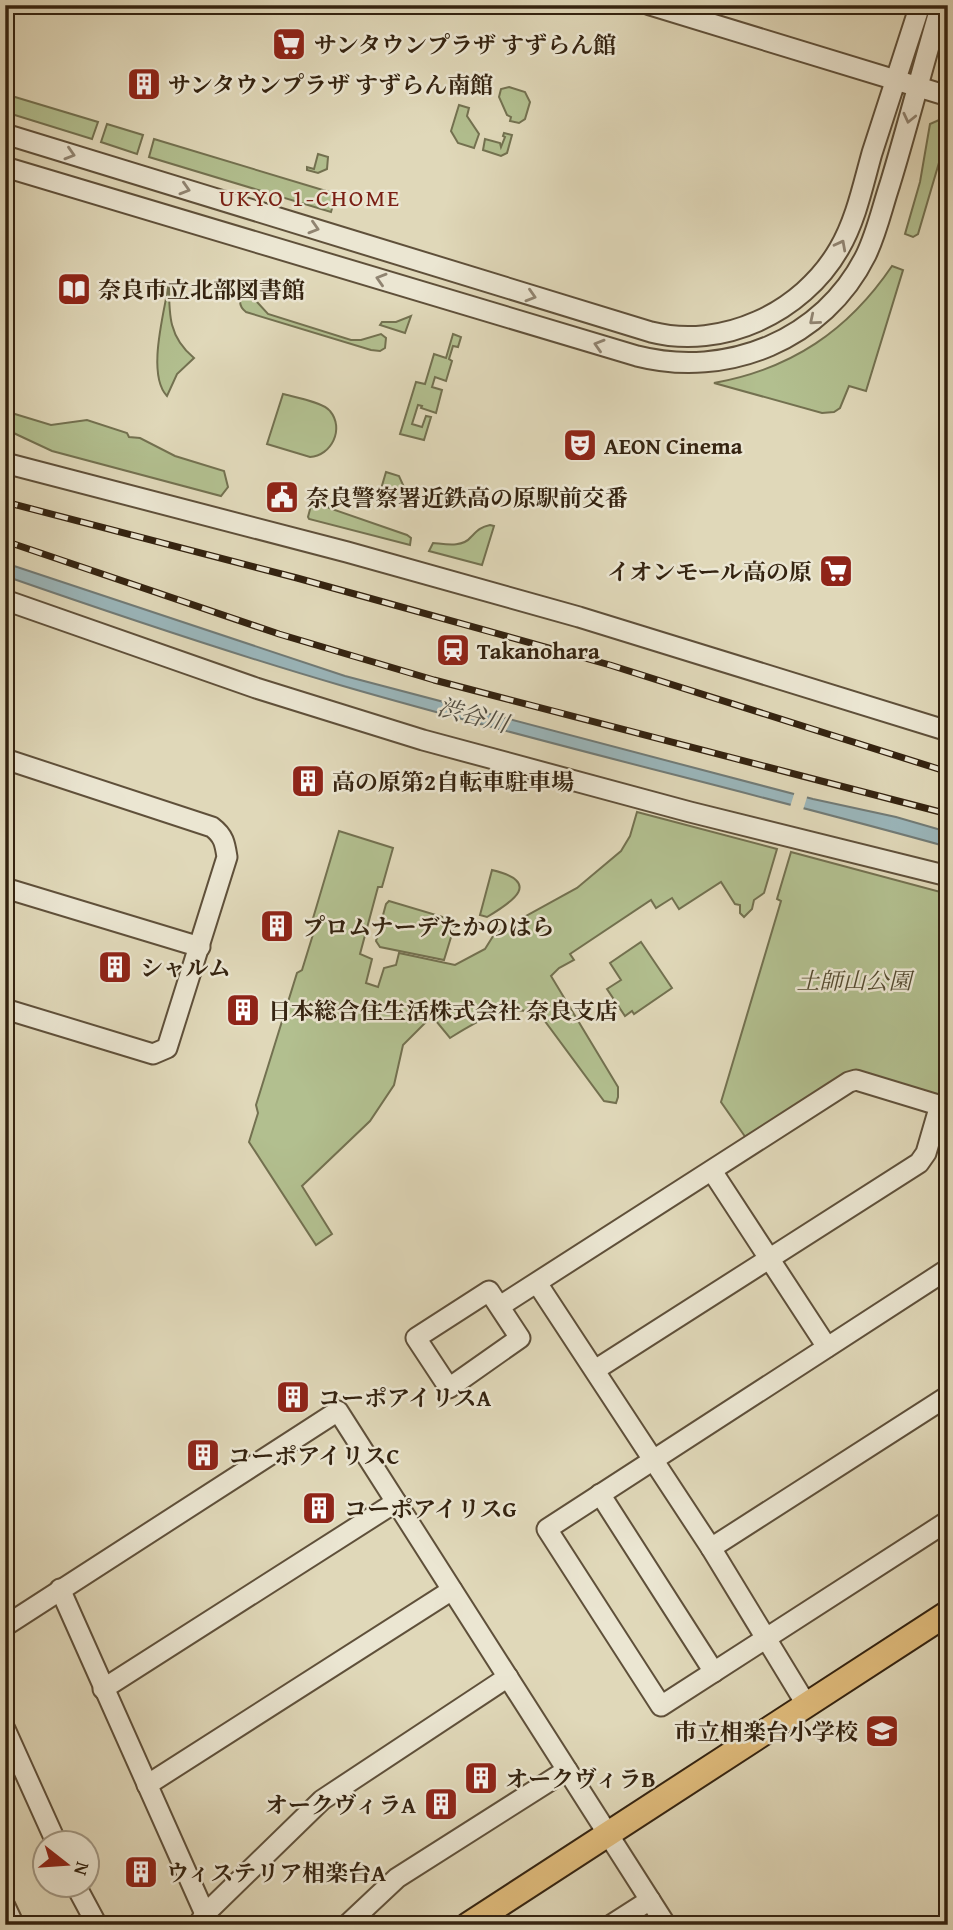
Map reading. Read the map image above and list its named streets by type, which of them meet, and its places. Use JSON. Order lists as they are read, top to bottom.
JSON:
{
  "districts": ["UKYO 1-CHOME"],
  "water": ["渋谷川"],
  "parks": ["土師山公園"],
  "places": {
    "supermarket": ["サンタウンプラザ すずらん館", "イオンモール高の原"],
    "building": [
      "サンタウンプラザ すずらん南館",
      "高の原第2自転車駐車場",
      "プロムナーデたかのはら",
      "シャルム",
      "日本総合住生活株式会社 奈良支店",
      "コーポアイリスA",
      "コーポアイリスC",
      "コーポアイリスG",
      "オークヴィラB",
      "オークヴィラA",
      "ウィステリア相楽台A"
    ],
    "library": ["奈良市立北部図書館"],
    "theatre": ["AEON Cinema"],
    "public building": ["奈良警察署近鉄高の原駅前交番"],
    "station": ["Takanohara"],
    "school or university": ["市立相楽台小学校"]
  },
  "north": "right"
}
